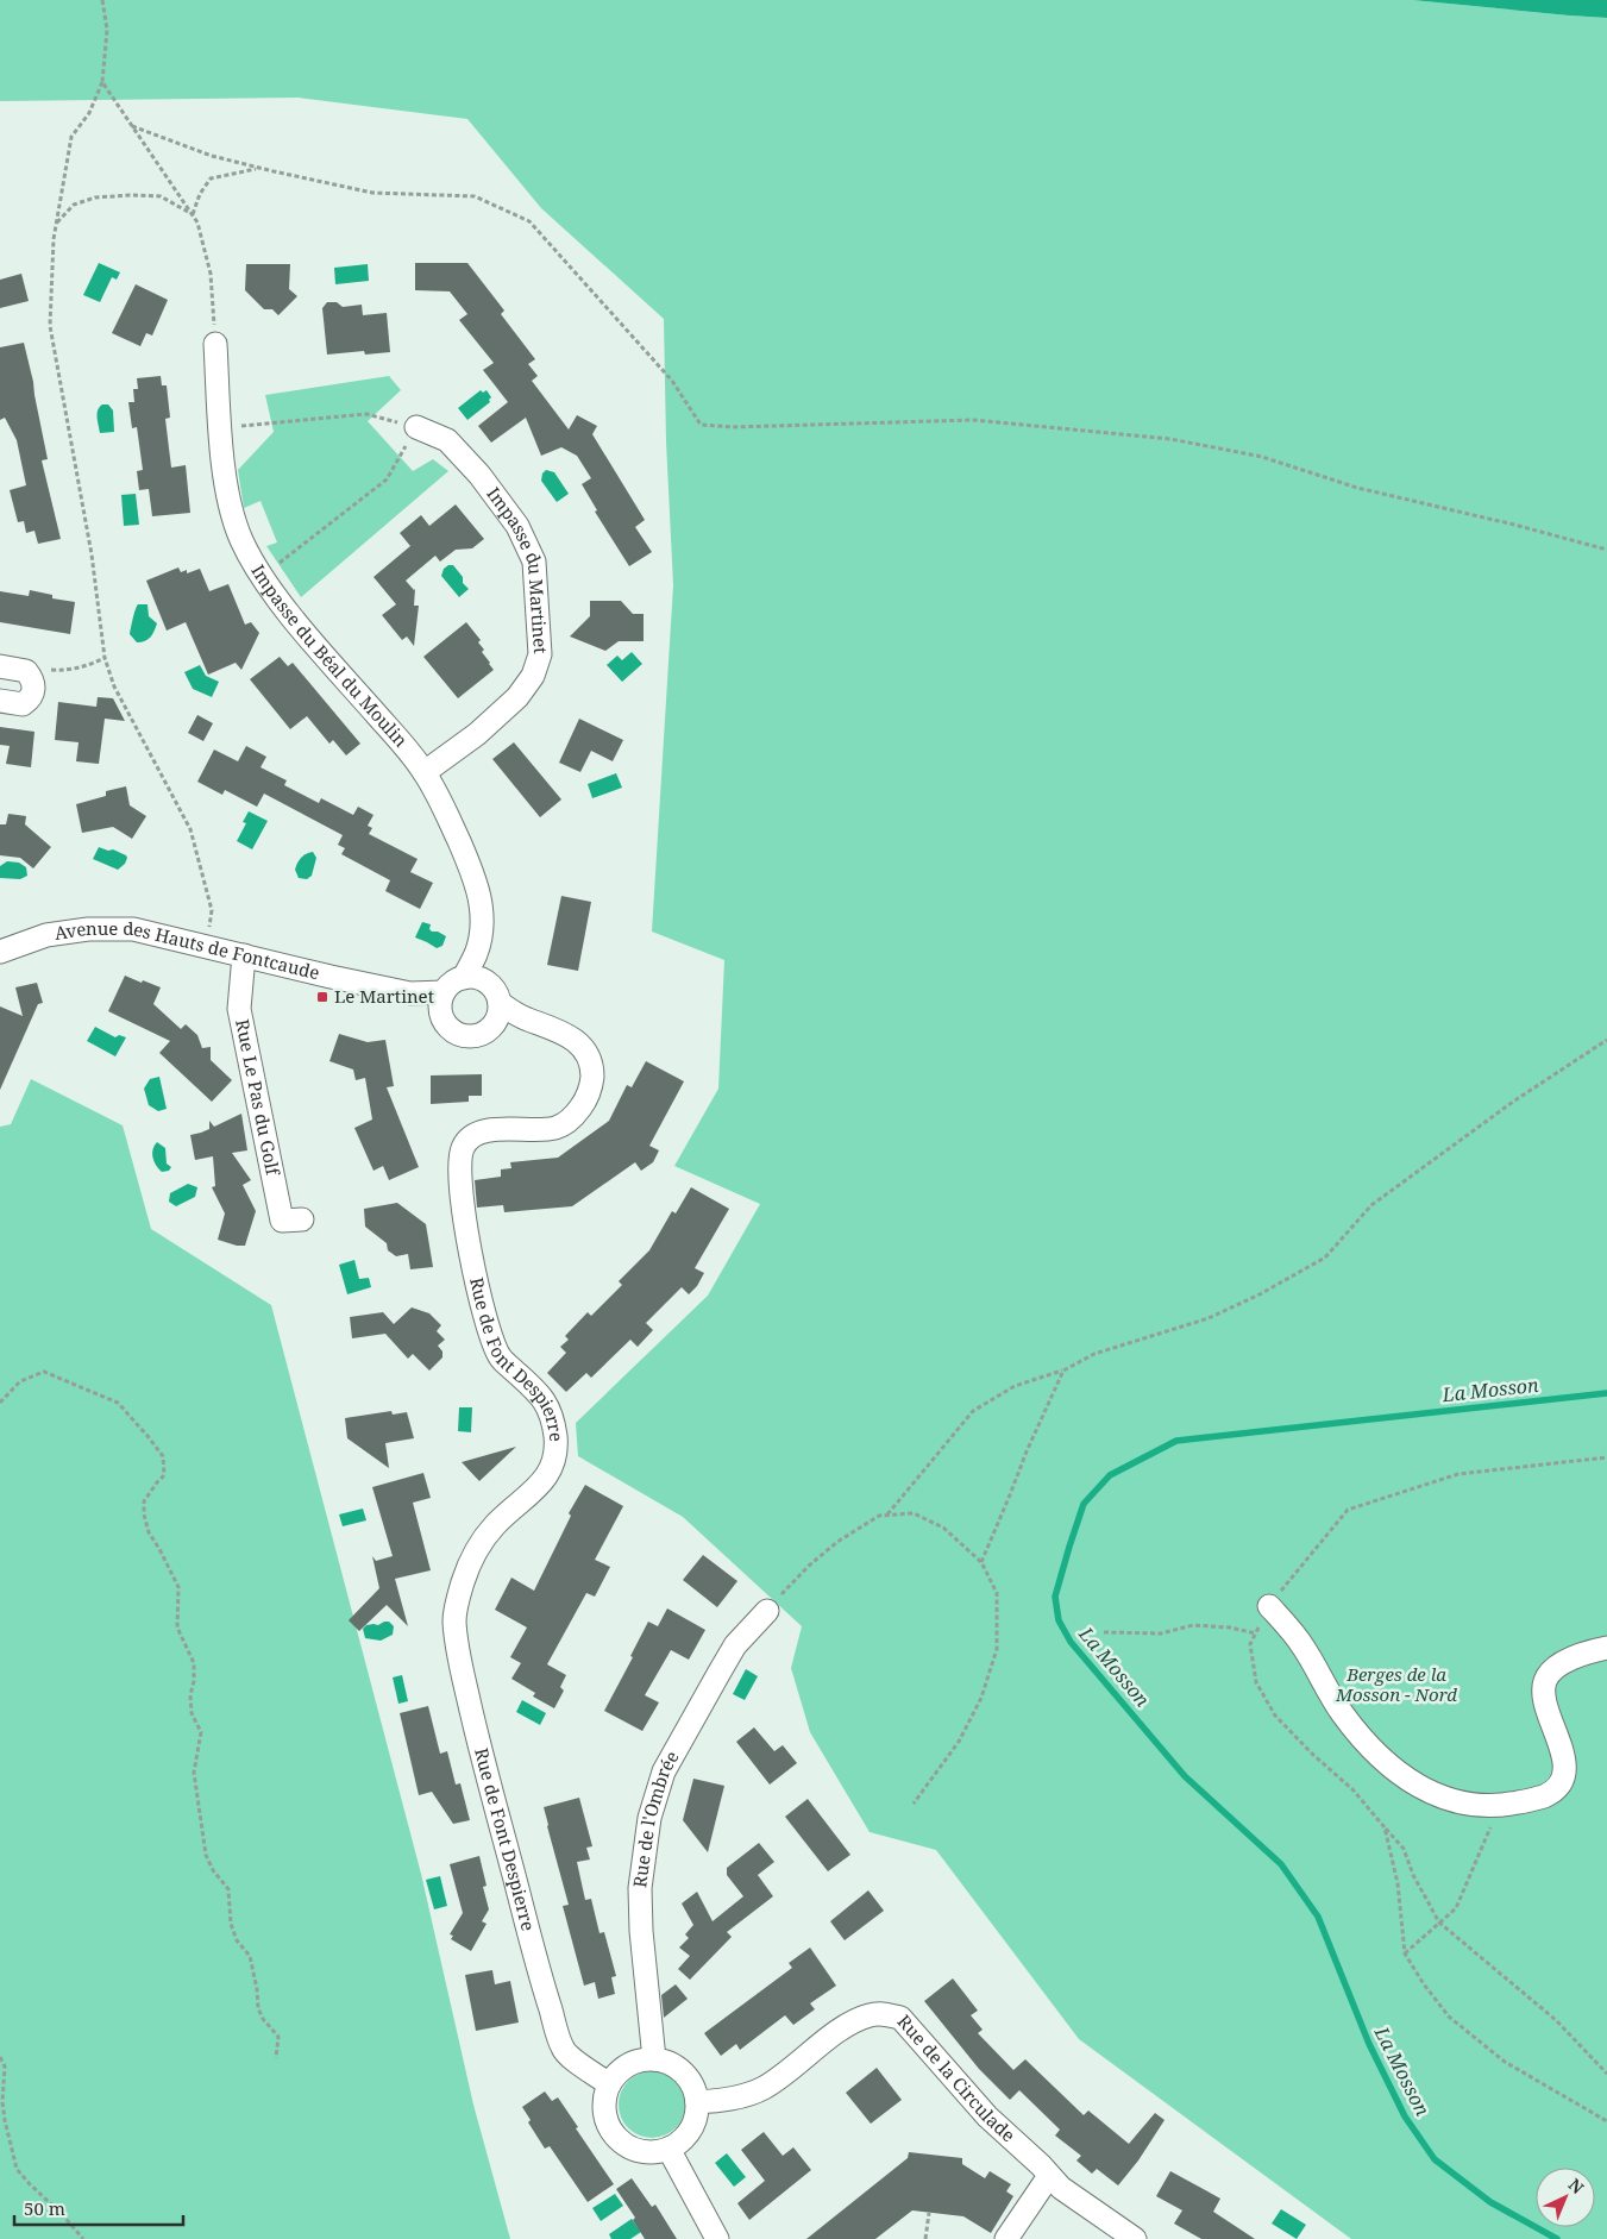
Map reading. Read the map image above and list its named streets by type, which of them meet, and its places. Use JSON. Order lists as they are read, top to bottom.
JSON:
{
  "streets": {
    "street": [
      "Impasse du Martinet",
      "Impasse du Béal du Moulin",
      "Avenue des Hauts de Fontcaude",
      "Rue Le Pas du Golf",
      "Rue de Font Despierre",
      "Rue de l'Ombrée",
      "Rue de la Circulade"
    ]
  },
  "crossings": [
    ["Impasse du Martinet", "Impasse du Béal du Moulin"],
    ["Impasse du Béal du Moulin", "Avenue des Hauts de Fontcaude"],
    ["Impasse du Béal du Moulin", "Rue de Font Despierre"],
    ["Avenue des Hauts de Fontcaude", "Rue Le Pas du Golf"],
    ["Avenue des Hauts de Fontcaude", "Rue de Font Despierre"],
    ["Rue de Font Despierre", "Rue de l'Ombrée"],
    ["Rue de Font Despierre", "Rue de la Circulade"],
    ["Rue de l'Ombrée", "Rue de la Circulade"]
  ],
  "water": ["La Mosson"],
  "parks": ["Berges de la Mosson - Nord"],
  "places": {
    "transit": ["Le Martinet"]
  },
  "scale_bar": "50 m",
  "north": "top right"
}
